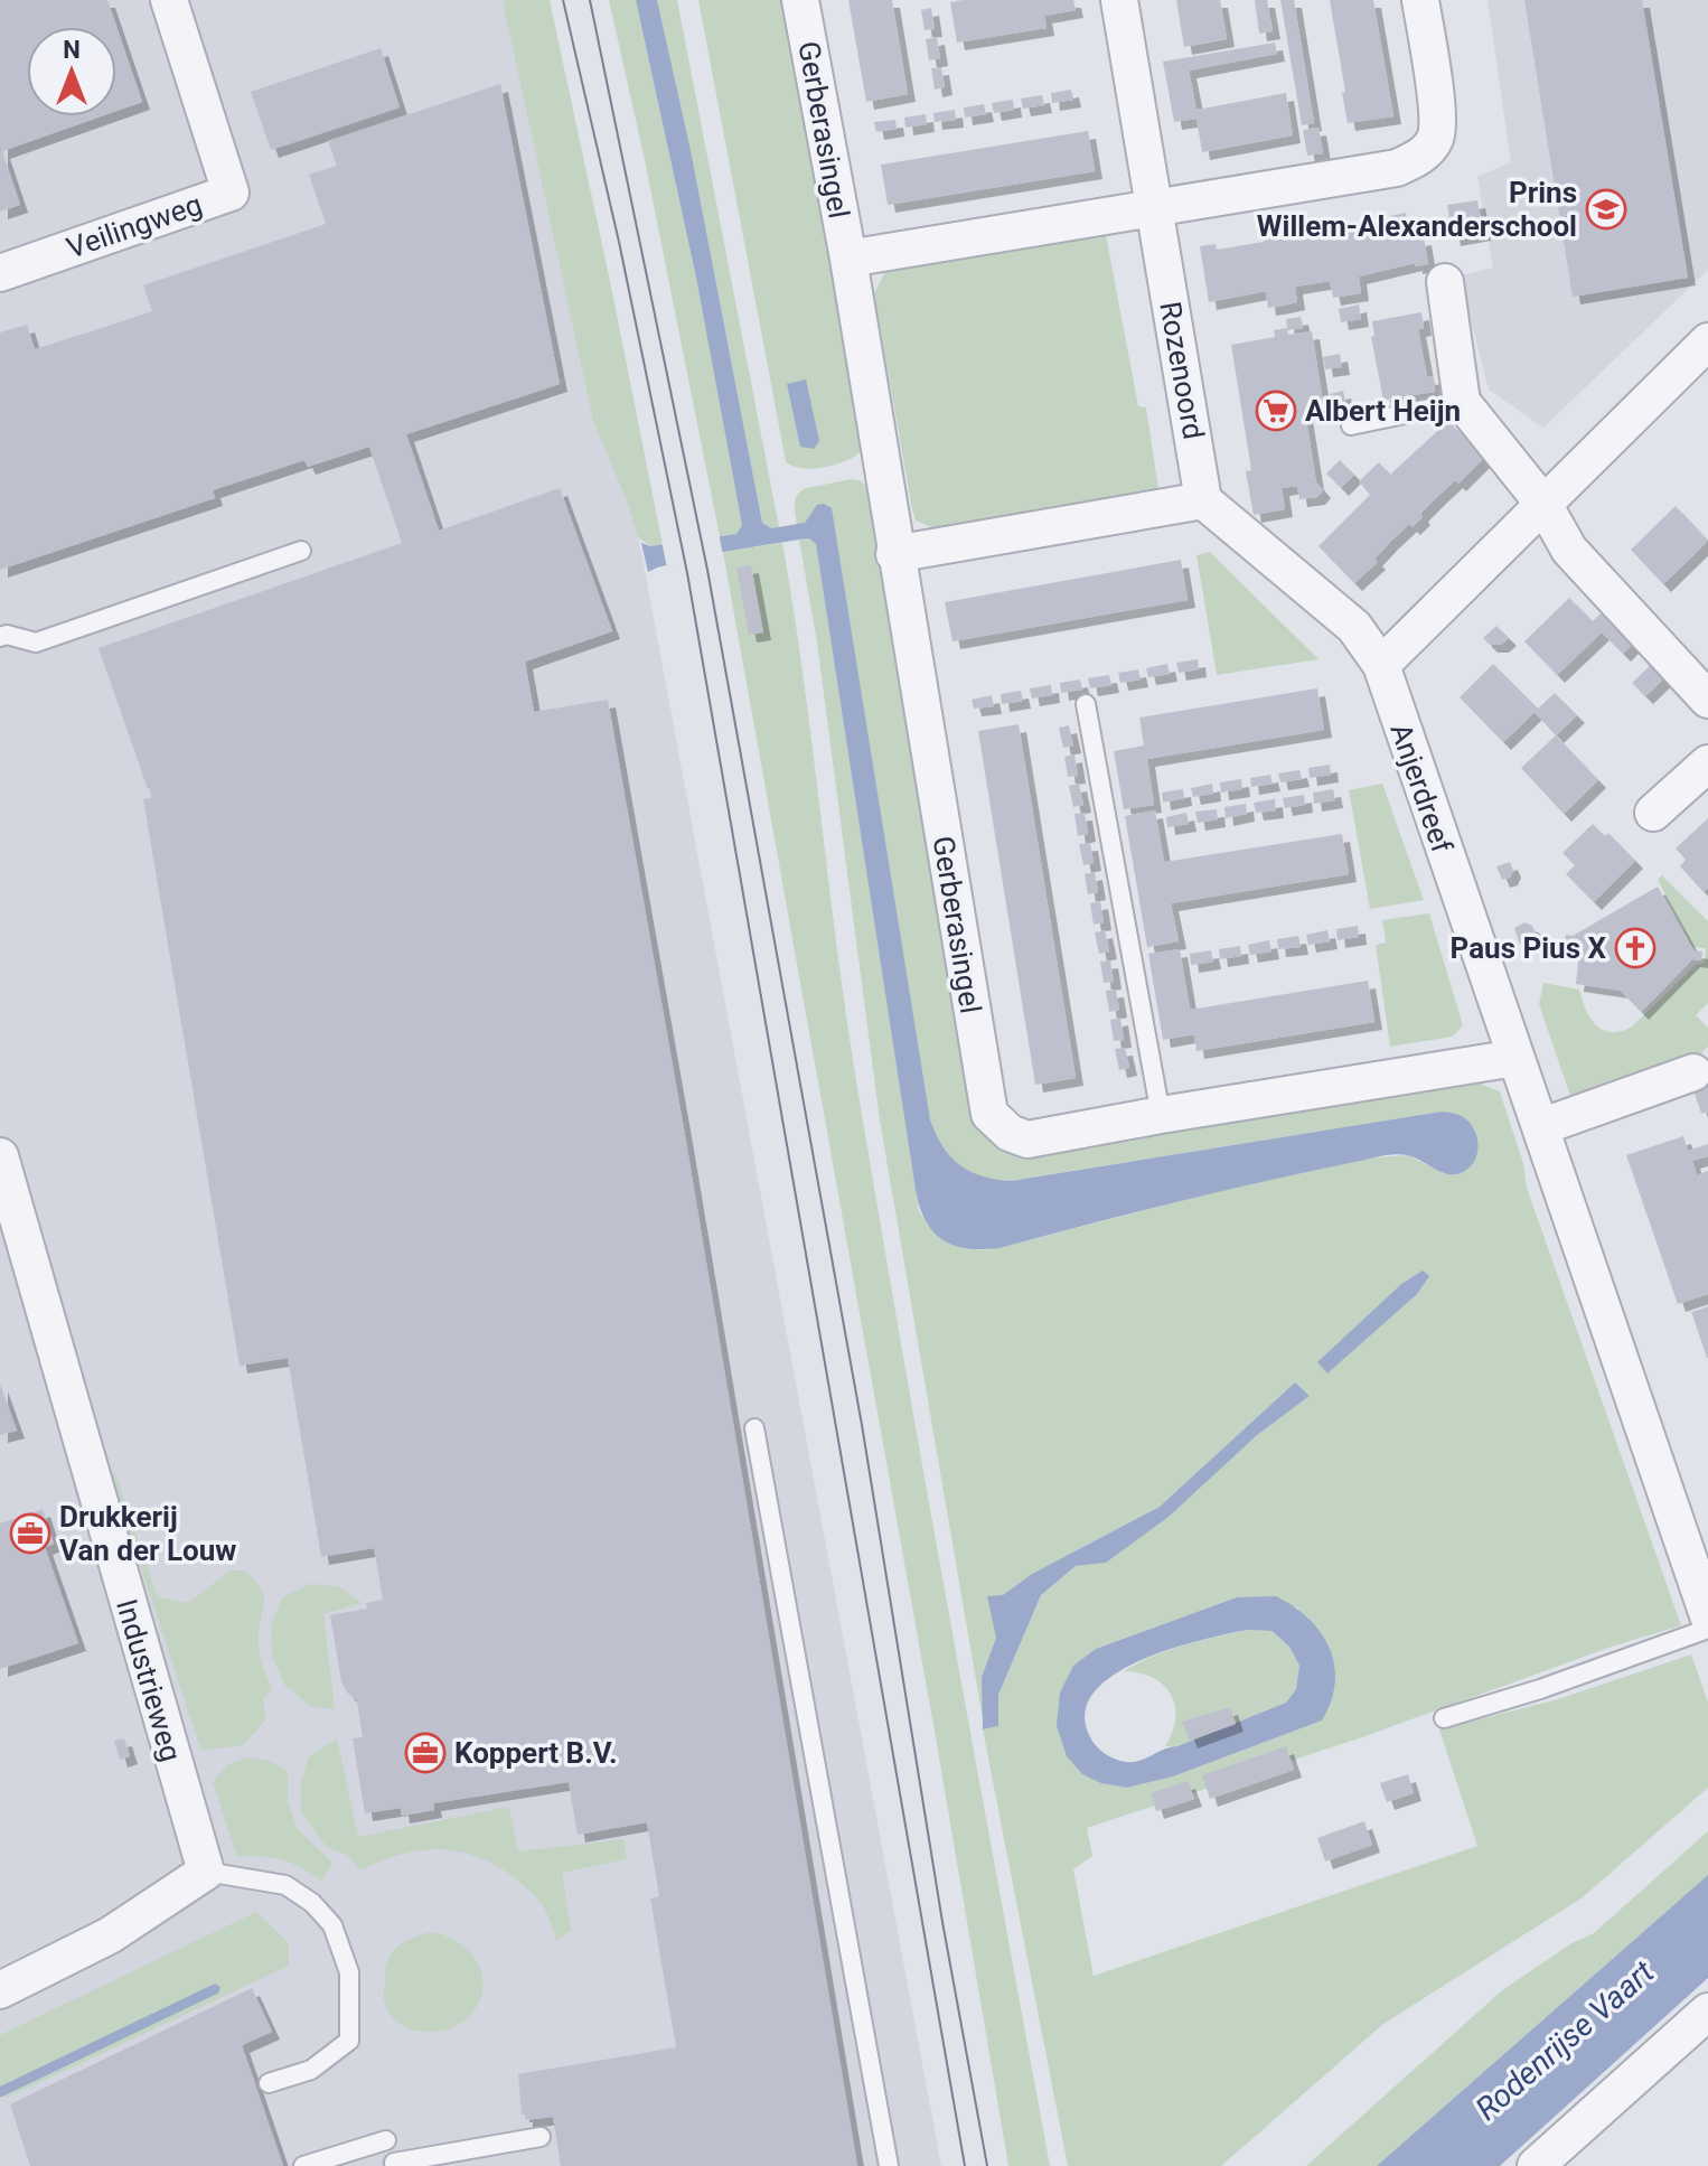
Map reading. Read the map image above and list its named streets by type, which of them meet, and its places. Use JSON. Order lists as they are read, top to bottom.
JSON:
{
  "streets": {
    "street": [
      "Gerberasingel",
      "Veilingweg",
      "Rozenoord",
      "Anjerdreef",
      "Industrieweg"
    ]
  },
  "crossings": [
    ["Gerberasingel", "Rozenoord"],
    ["Gerberasingel", "Anjerdreef"]
  ],
  "water": ["Rodenrijse Vaart"],
  "places": {
    "school or university": ["Prins Willem-Alexanderschool"],
    "supermarket": ["Albert Heijn"],
    "church": ["Paus Pius X"],
    "office": ["Drukkerij Van der Louw", "Koppert B.V."]
  },
  "north": "top"
}
